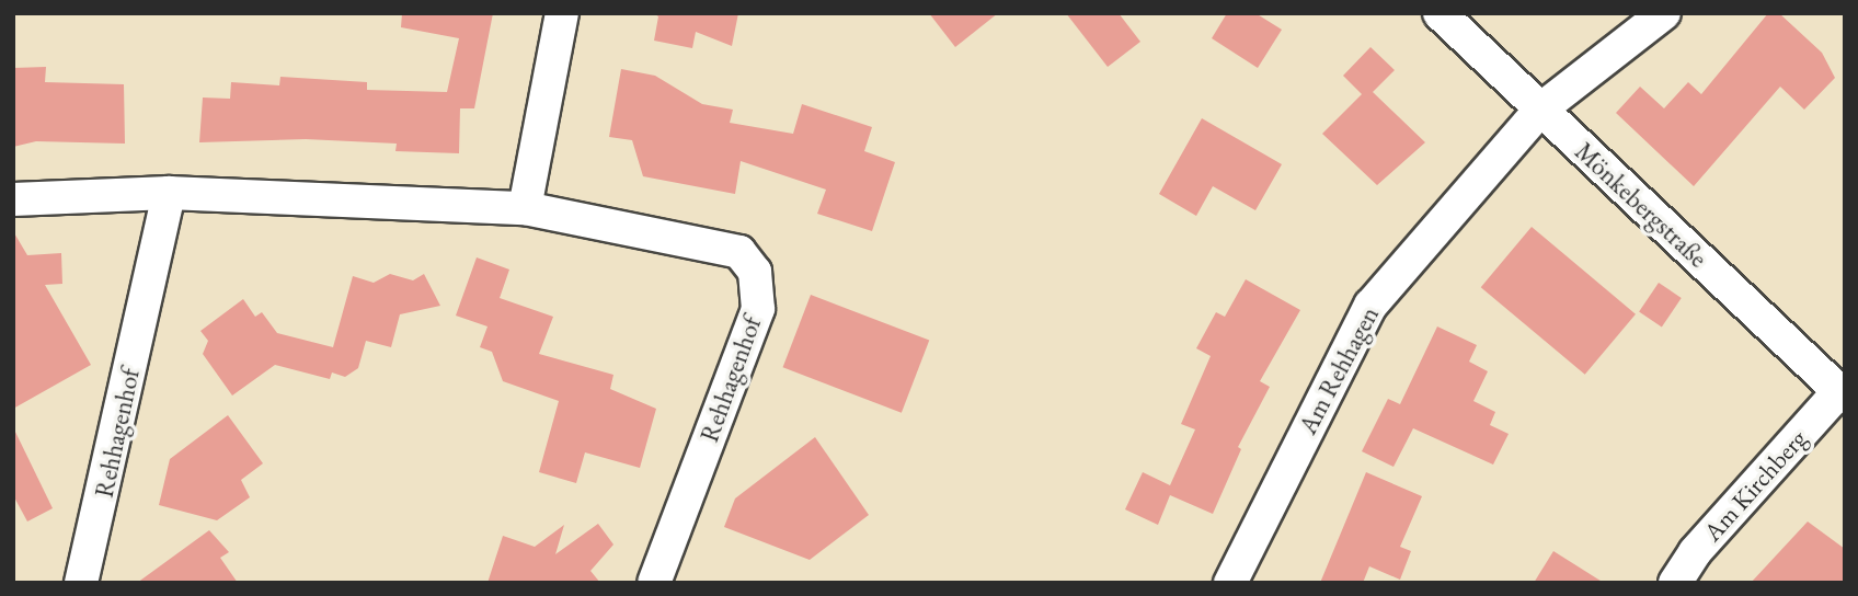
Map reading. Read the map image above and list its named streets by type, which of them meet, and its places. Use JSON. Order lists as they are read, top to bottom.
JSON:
{
  "streets": {
    "street": [
      "Mönkebergstraße",
      "Am Rehhagen",
      "Rehhagenhof",
      "Am Kirchberg"
    ]
  },
  "crossings": [
    ["Mönkebergstraße", "Am Rehhagen"],
    ["Mönkebergstraße", "Am Kirchberg"]
  ]
}
